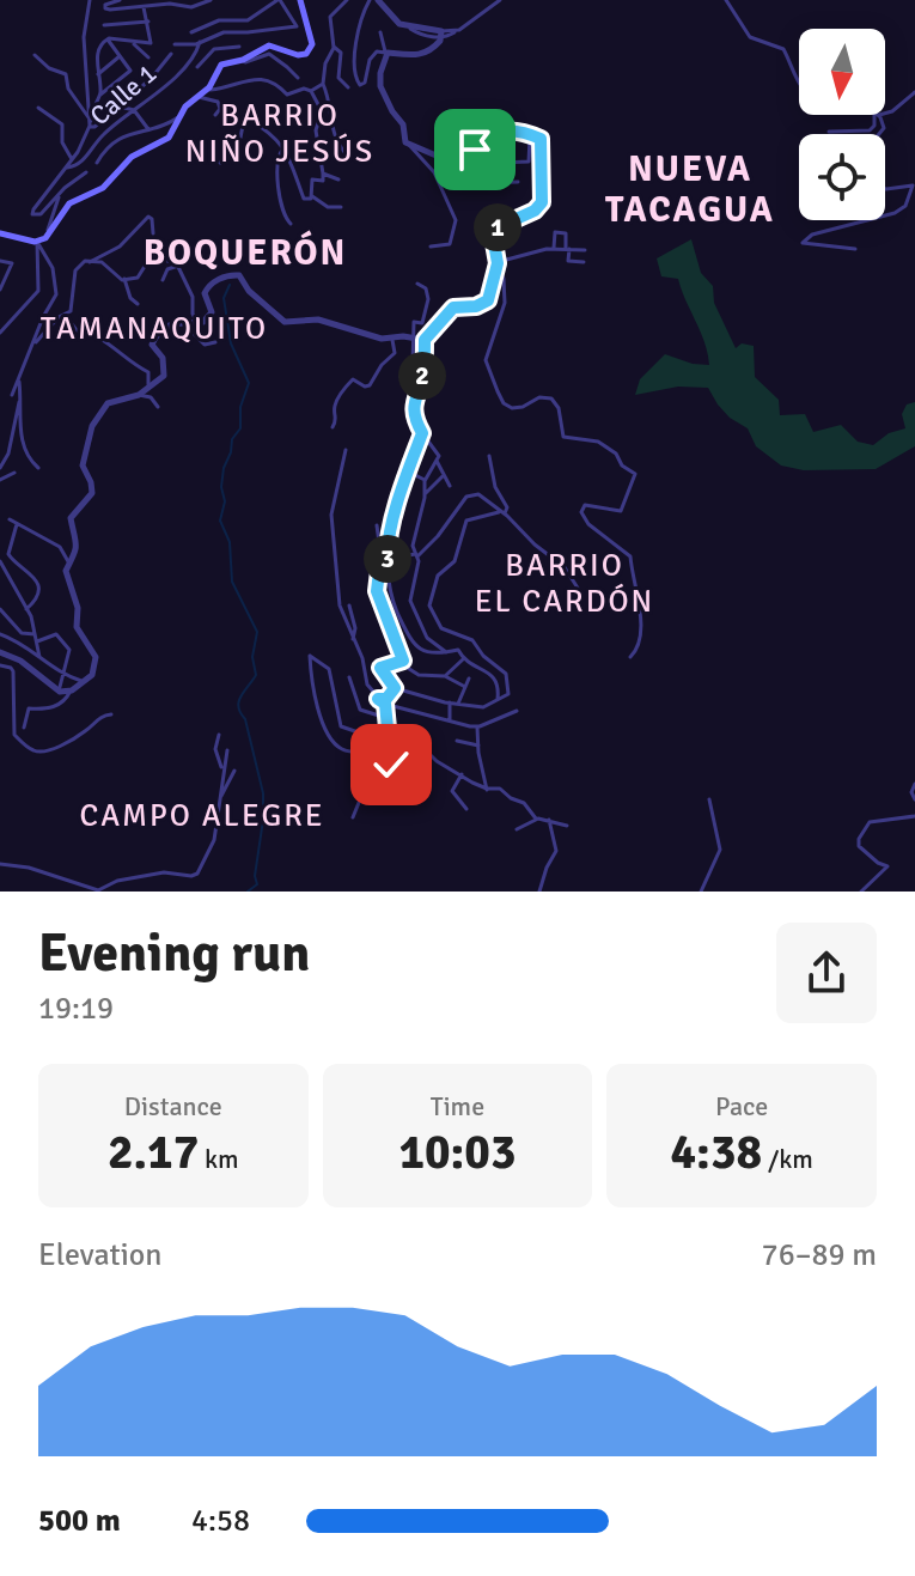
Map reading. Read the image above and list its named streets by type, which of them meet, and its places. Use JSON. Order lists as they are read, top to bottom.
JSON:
{
  "streets": {
    "street": ["Calle 1"]
  },
  "districts": [
    "BARRIO NIÑO JESÚS",
    "NUEVA TACAGUA",
    "BOQUERÓN",
    "TAMANAQUITO",
    "BARRIO EL CARDÓN",
    "CAMPO ALEGRE"
  ],
  "north": "bottom",
  "page": {
    "pins": ["1", "2", "3"],
    "heading": ["Evening run", "19:19"],
    "stats": [
      ["Distance", "2.17 km"],
      ["Time", "10:03"],
      ["Pace", "4:38 /km"]
    ],
    "chart": ["Elevation", "76–89 m"],
    "list": [
      {
        "name": "500 m",
        "note": "4:58"
      }
    ]
  }
}
